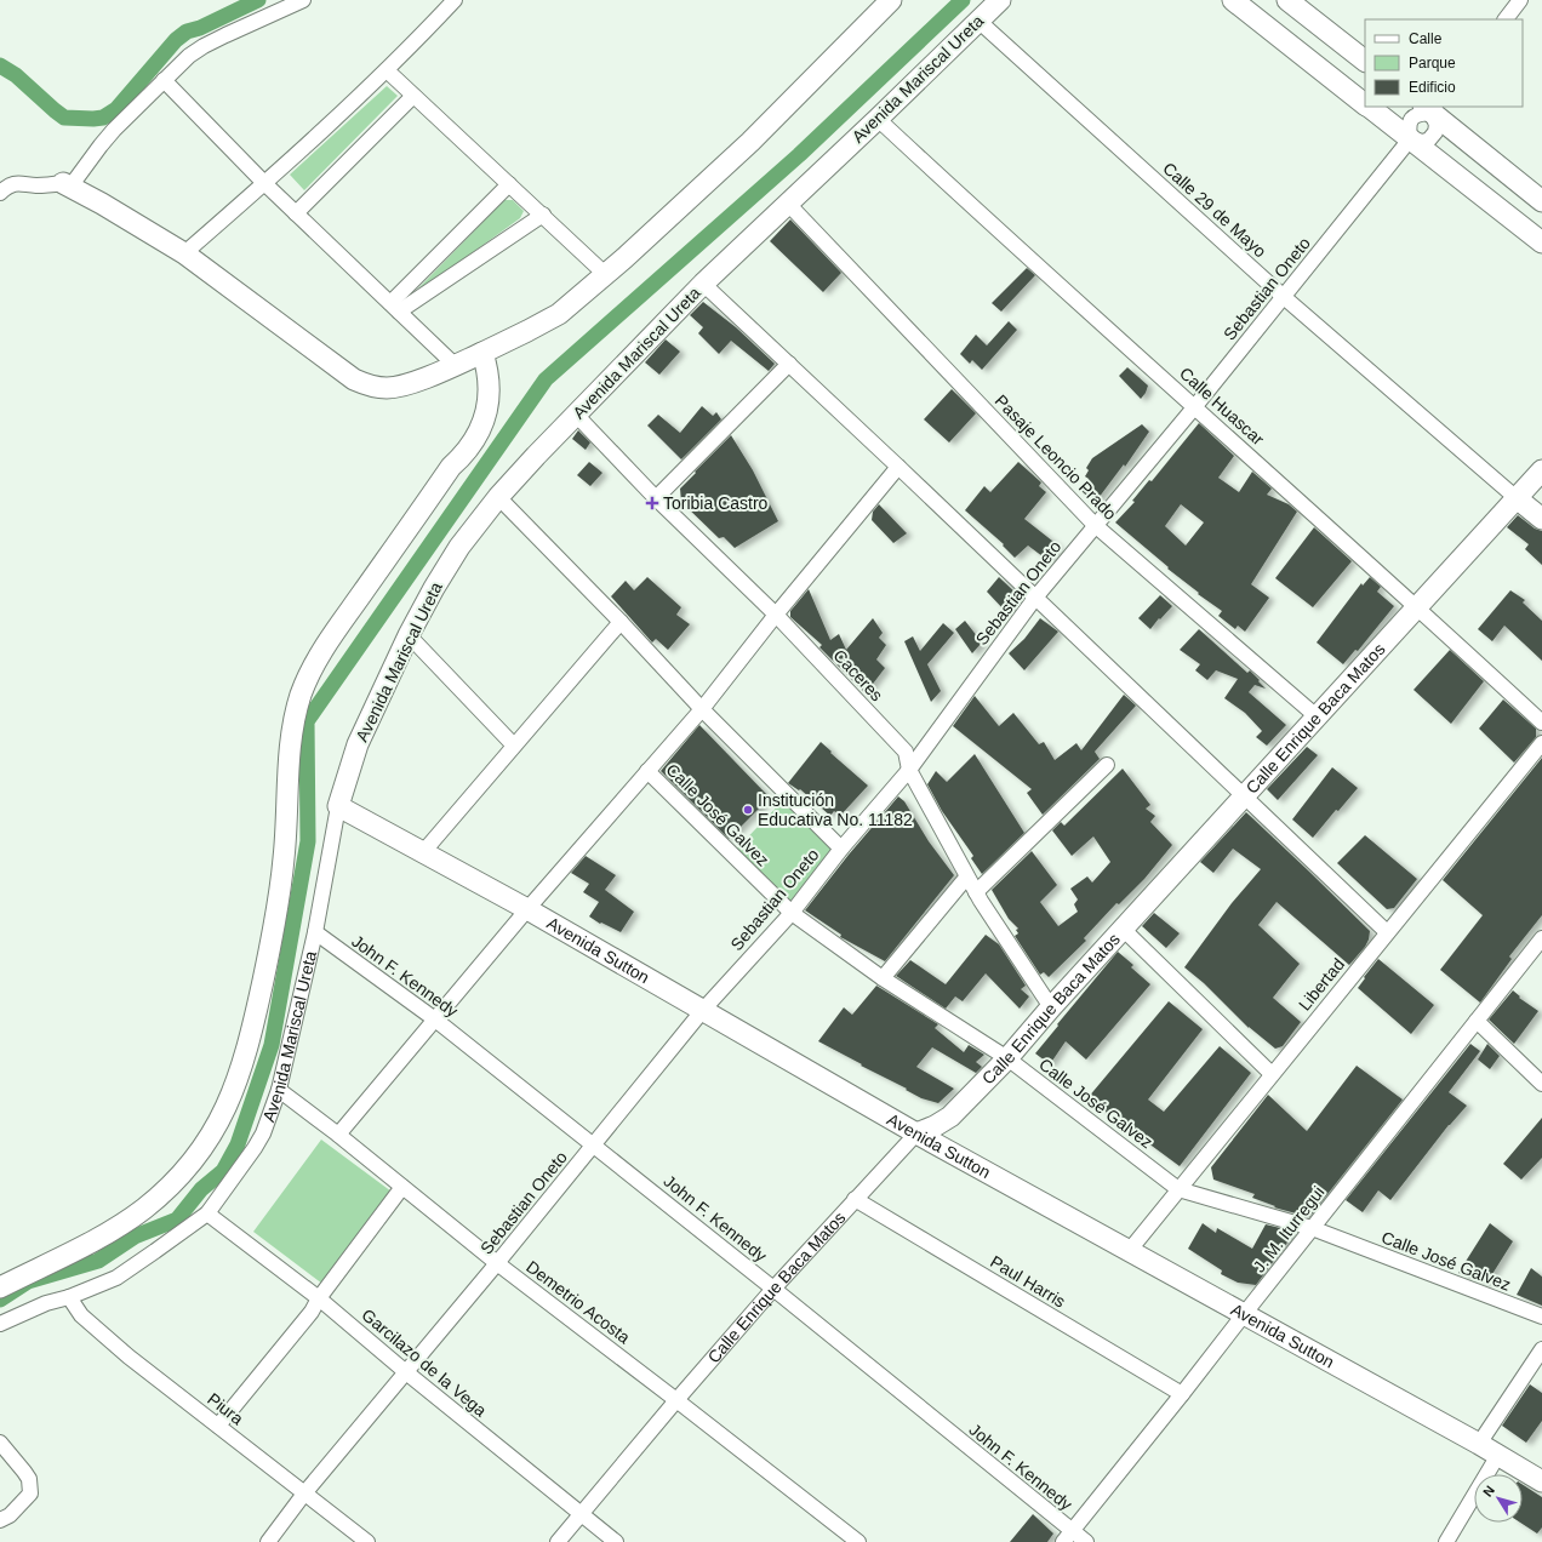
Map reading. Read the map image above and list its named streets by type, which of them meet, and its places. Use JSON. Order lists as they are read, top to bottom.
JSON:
{
  "streets": {
    "street": [
      "Avenida Mariscal Ureta",
      "Calle 29 de Mayo",
      "Sebastian Oneto",
      "Calle Huascar",
      "Pasaje Leoncio Prado",
      "Caceres",
      "Calle Enrique Baca Matos",
      "Calle José Galvez",
      "Avenida Sutton",
      "John F. Kennedy",
      "Libertad",
      "J. M. Iturregui",
      "Paul Harris",
      "Demetrio Acosta",
      "Garcilazo de la Vega",
      "Piura"
    ]
  },
  "crossings": [
    ["Avenida Mariscal Ureta", "Calle 29 de Mayo"],
    ["Avenida Mariscal Ureta", "Calle Huascar"],
    ["Avenida Mariscal Ureta", "Pasaje Leoncio Prado"],
    ["Avenida Mariscal Ureta", "Caceres"],
    ["Avenida Mariscal Ureta", "Avenida Sutton"],
    ["Avenida Mariscal Ureta", "John F. Kennedy"],
    ["Avenida Mariscal Ureta", "Demetrio Acosta"],
    ["Avenida Mariscal Ureta", "Garcilazo de la Vega"],
    ["Avenida Mariscal Ureta", "Piura"],
    ["Calle 29 de Mayo", "Sebastian Oneto"],
    ["Calle 29 de Mayo", "Calle Enrique Baca Matos"],
    ["Sebastian Oneto", "Calle Huascar"],
    ["Sebastian Oneto", "Pasaje Leoncio Prado"],
    ["Sebastian Oneto", "Caceres"],
    ["Sebastian Oneto", "Calle José Galvez"],
    ["Sebastian Oneto", "Avenida Sutton"],
    ["Sebastian Oneto", "John F. Kennedy"],
    ["Sebastian Oneto", "Demetrio Acosta"],
    ["Sebastian Oneto", "Garcilazo de la Vega"],
    ["Sebastian Oneto", "Piura"],
    ["Calle Huascar", "Calle Enrique Baca Matos"],
    ["Pasaje Leoncio Prado", "Calle Enrique Baca Matos"],
    ["Caceres", "Calle Enrique Baca Matos"],
    ["Calle Enrique Baca Matos", "Calle José Galvez"],
    ["Calle Enrique Baca Matos", "Avenida Sutton"],
    ["Calle Enrique Baca Matos", "John F. Kennedy"],
    ["Calle Enrique Baca Matos", "Paul Harris"],
    ["Calle Enrique Baca Matos", "Demetrio Acosta"],
    ["Calle Enrique Baca Matos", "Garcilazo de la Vega"],
    ["Calle José Galvez", "Libertad"],
    ["Calle José Galvez", "J. M. Iturregui"],
    ["Avenida Sutton", "Libertad"],
    ["Avenida Sutton", "J. M. Iturregui"],
    ["John F. Kennedy", "J. M. Iturregui"],
    ["J. M. Iturregui", "Paul Harris"]
  ],
  "places": {
    "health": ["Toribia Castro"],
    "other": ["Institución Educativa No. 11182"]
  },
  "legend": ["Calle", "Parque", "Edificio"],
  "north": "top left"
}
